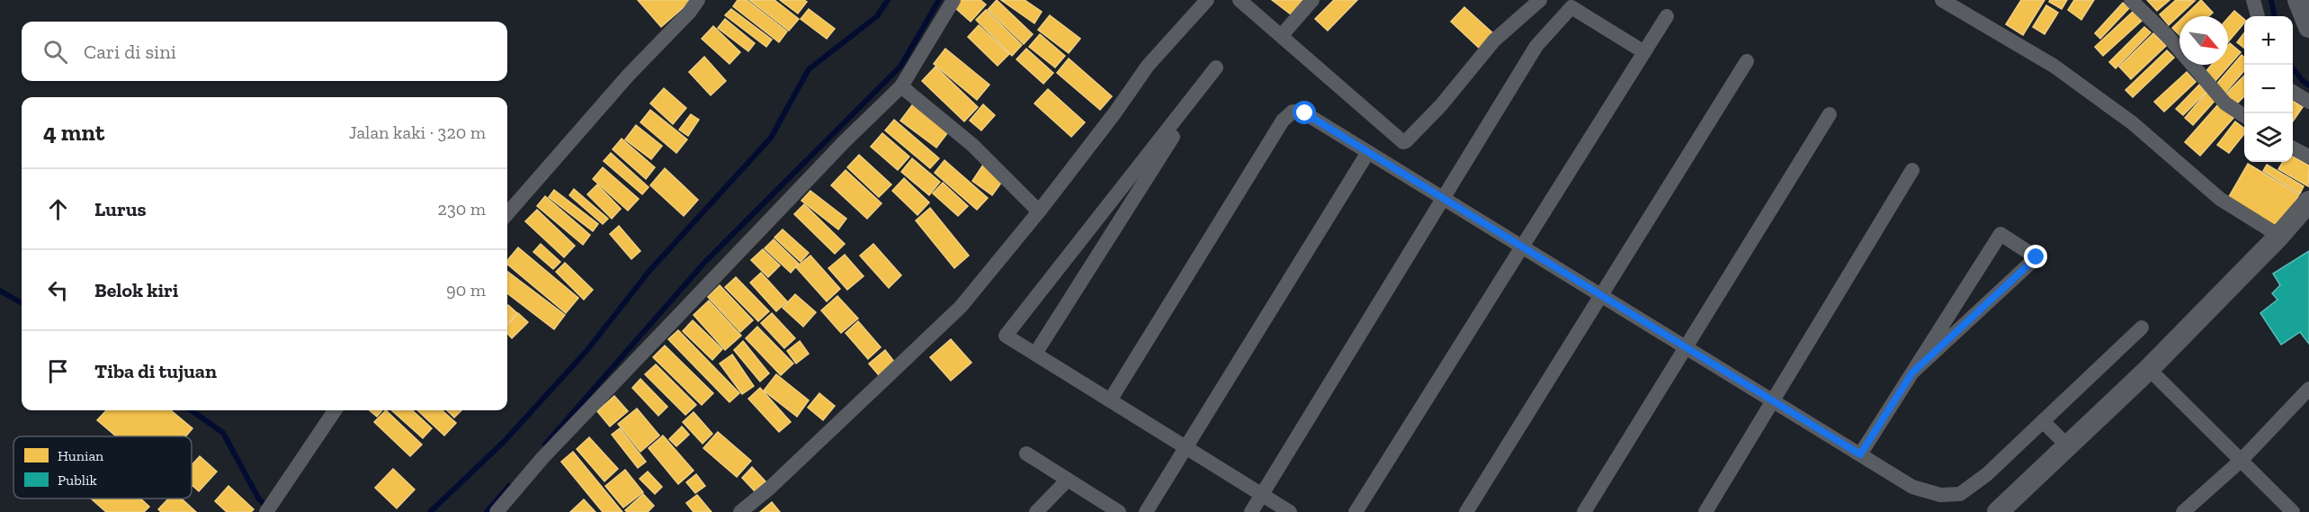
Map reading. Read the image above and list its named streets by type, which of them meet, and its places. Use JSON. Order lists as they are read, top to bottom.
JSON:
{
  "legend": ["Hunian", "Publik"],
  "north": "bottom right",
  "page": {
    "map_buttons": ["+", "−"],
    "search": "Cari di sini",
    "heading": ["4 mnt", "Jalan kaki · 320 m"],
    "list": [
      ["Lurus", "230 m"],
      ["Belok kiri", "90 m"],
      "Tiba di tujuan"
    ]
  }
}
